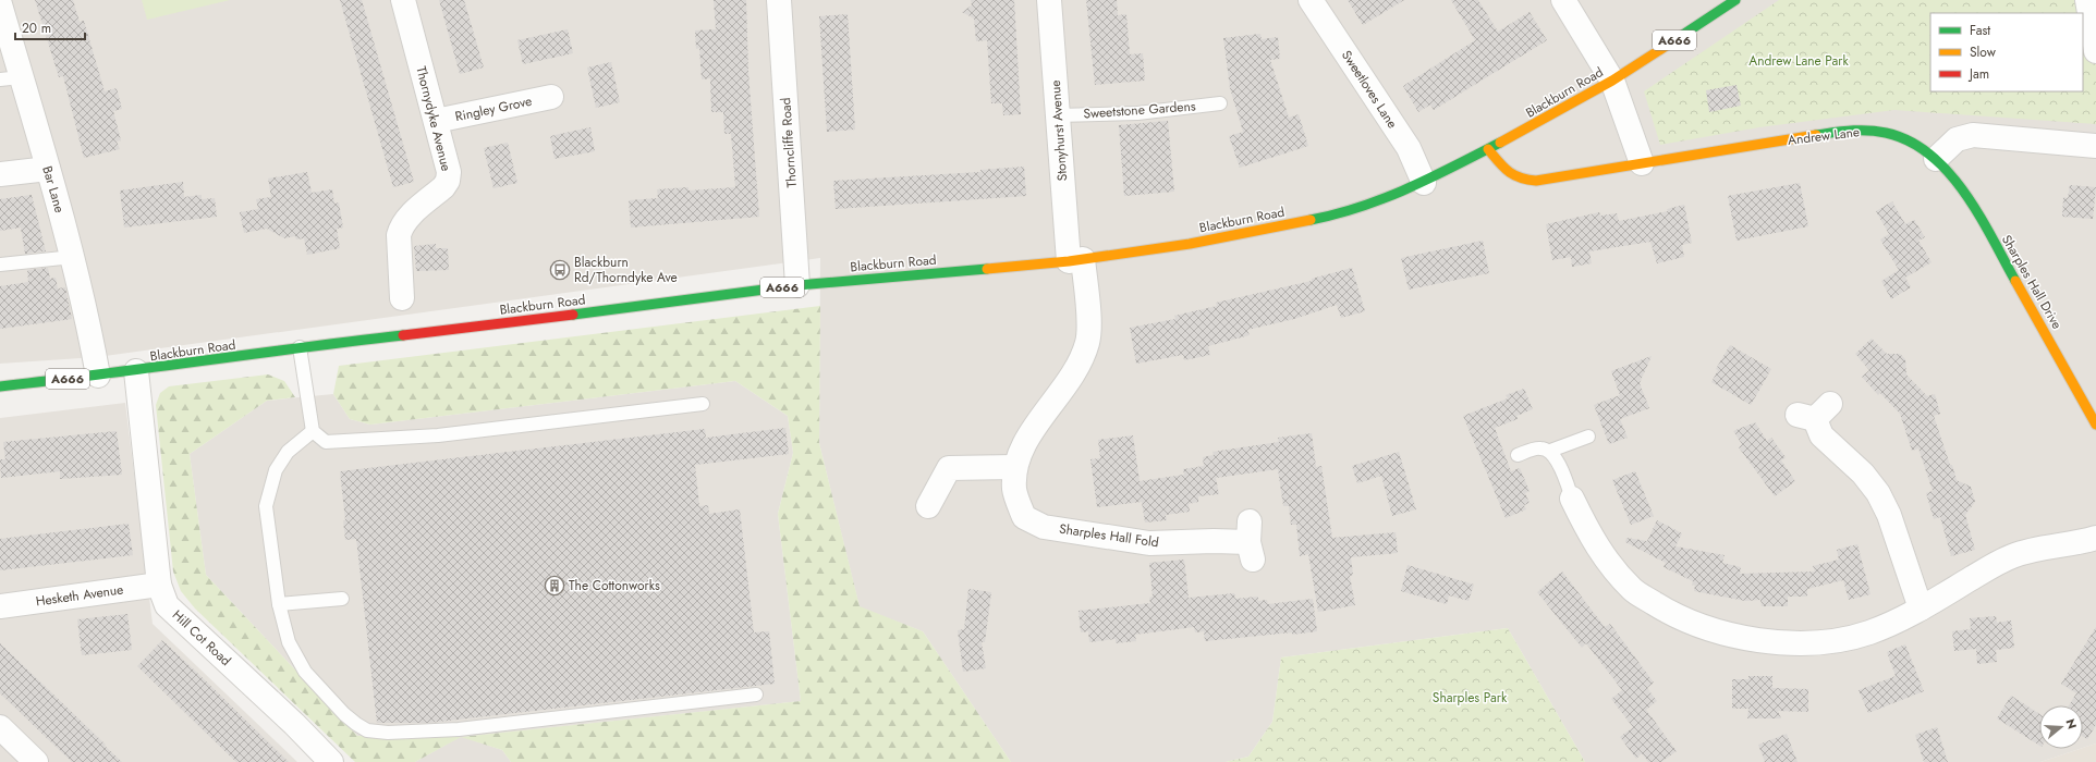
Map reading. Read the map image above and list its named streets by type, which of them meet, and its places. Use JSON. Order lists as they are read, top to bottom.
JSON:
{
  "streets": {
    "main road": [
      "A666",
      "Blackburn Road",
      "Andrew Lane",
      "Sharples Hall Drive"
    ],
    "street": [
      "Sweetloves Lane",
      "Ringley Grove",
      "Thornydyke Avenue",
      "Stonyhurst Avenue",
      "Thorncliffe Road",
      "Bar Lane",
      "Sharples Hall Fold",
      "Hesketh Avenue",
      "Hill Cot Road"
    ],
    "lane": ["Sweetstone Gardens"]
  },
  "crossings": [
    ["Sweetloves Lane", "Blackburn Road"],
    ["Blackburn Road", "Stonyhurst Avenue"],
    ["Blackburn Road", "Andrew Lane"],
    ["Blackburn Road", "Thorncliffe Road"],
    ["Blackburn Road", "Bar Lane"],
    ["Blackburn Road", "Sharples Hall Fold"],
    ["Blackburn Road", "Hill Cot Road"],
    ["Ringley Grove", "Thornydyke Avenue"],
    ["Sweetstone Gardens", "Stonyhurst Avenue"],
    ["Stonyhurst Avenue", "Sharples Hall Fold"],
    ["Andrew Lane", "Sharples Hall Drive"],
    ["Hesketh Avenue", "Hill Cot Road"]
  ],
  "parks": ["Andrew Lane Park", "Sharples Park"],
  "places": {
    "bus stop": ["Blackburn Rd/Thorndyke Ave"],
    "building": ["The Cottonworks"]
  },
  "legend": ["Fast", "Slow", "Jam"],
  "scale_bar": "20 m",
  "north": "right"
}
